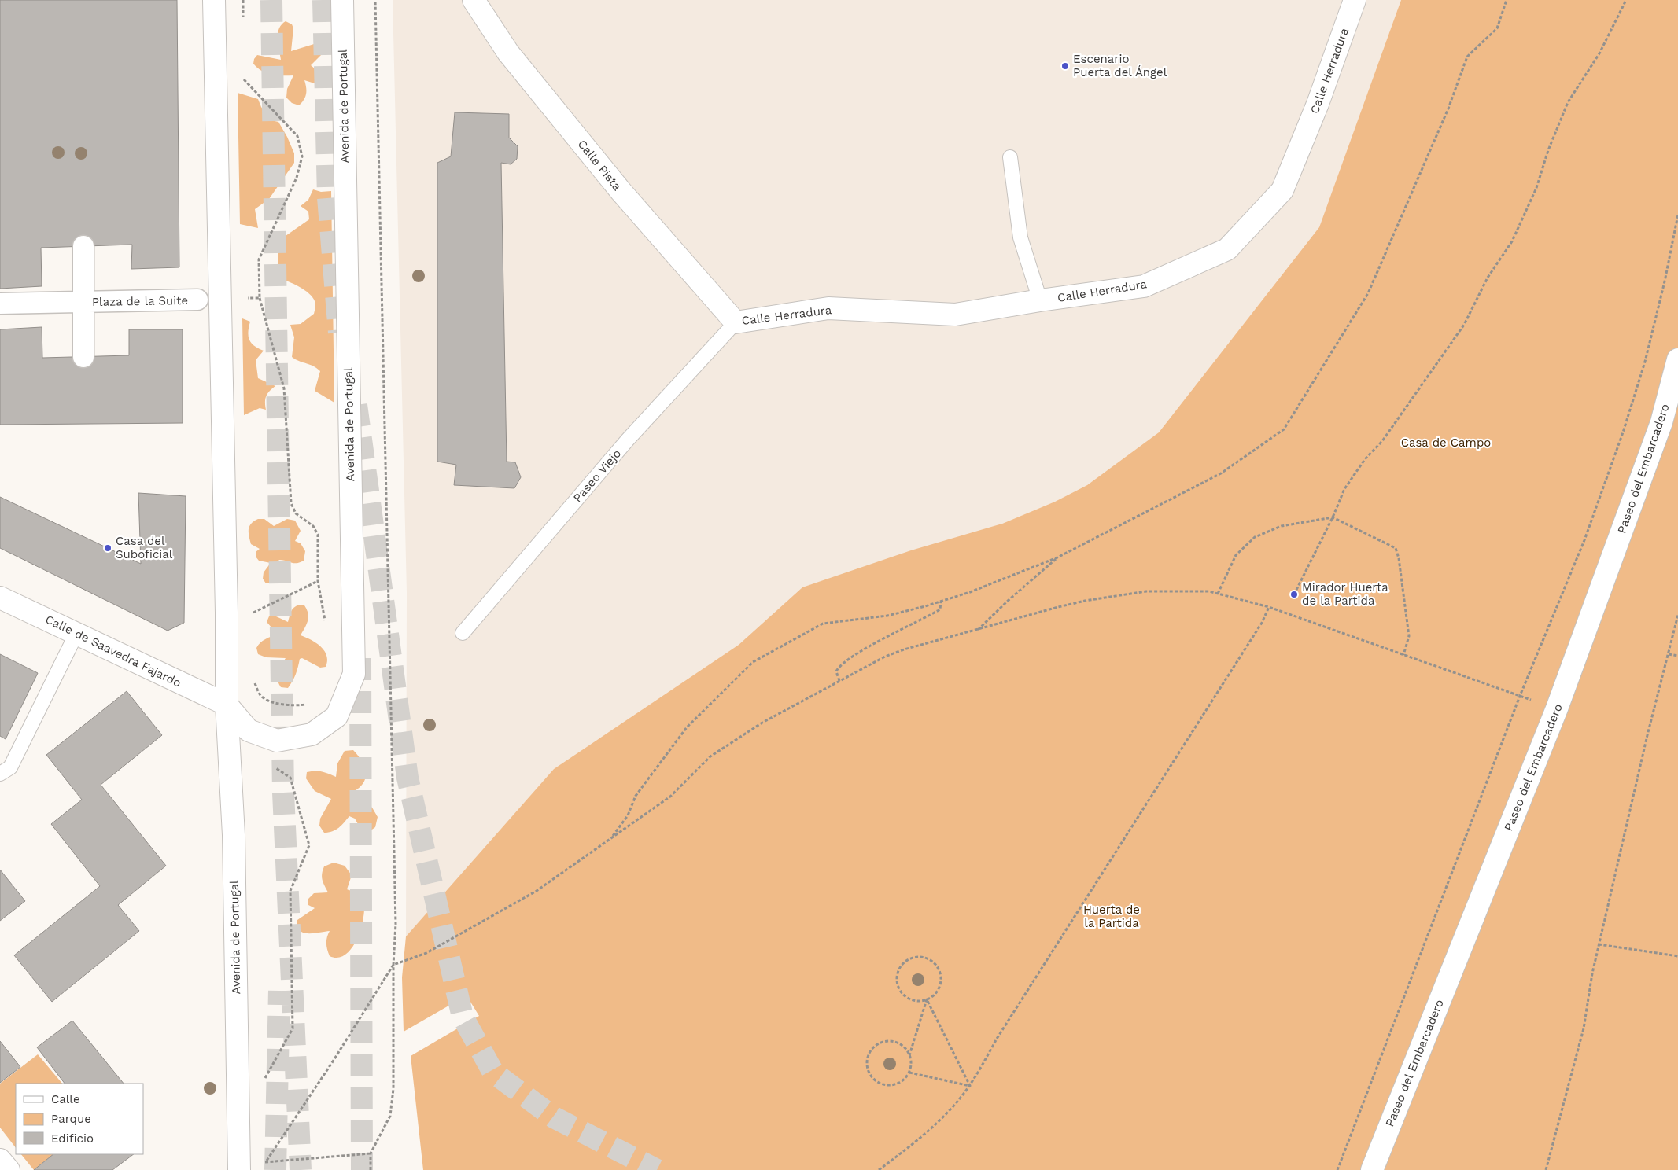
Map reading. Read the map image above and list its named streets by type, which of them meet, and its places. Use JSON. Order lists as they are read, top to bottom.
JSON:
{
  "streets": {
    "street": [
      "Calle Herradura",
      "Avenida de Portugal",
      "Calle Pista",
      "Plaza de la Suite",
      "Paseo del Embarcadero",
      "Calle de Saavedra Fajardo"
    ],
    "lane": ["Paseo Viejo"]
  },
  "crossings": [
    ["Calle Herradura", "Calle Pista"],
    ["Calle Herradura", "Paseo Viejo"],
    ["Avenida de Portugal", "Calle de Saavedra Fajardo"],
    ["Calle Pista", "Paseo Viejo"]
  ],
  "parks": ["Casa de Campo", "Huerta de la Partida"],
  "places": ["Escenario Puerta del Ángel", "Casa del Suboficial", "Mirador Huerta de la Partida"],
  "legend": ["Calle", "Parque", "Edificio"]
}
